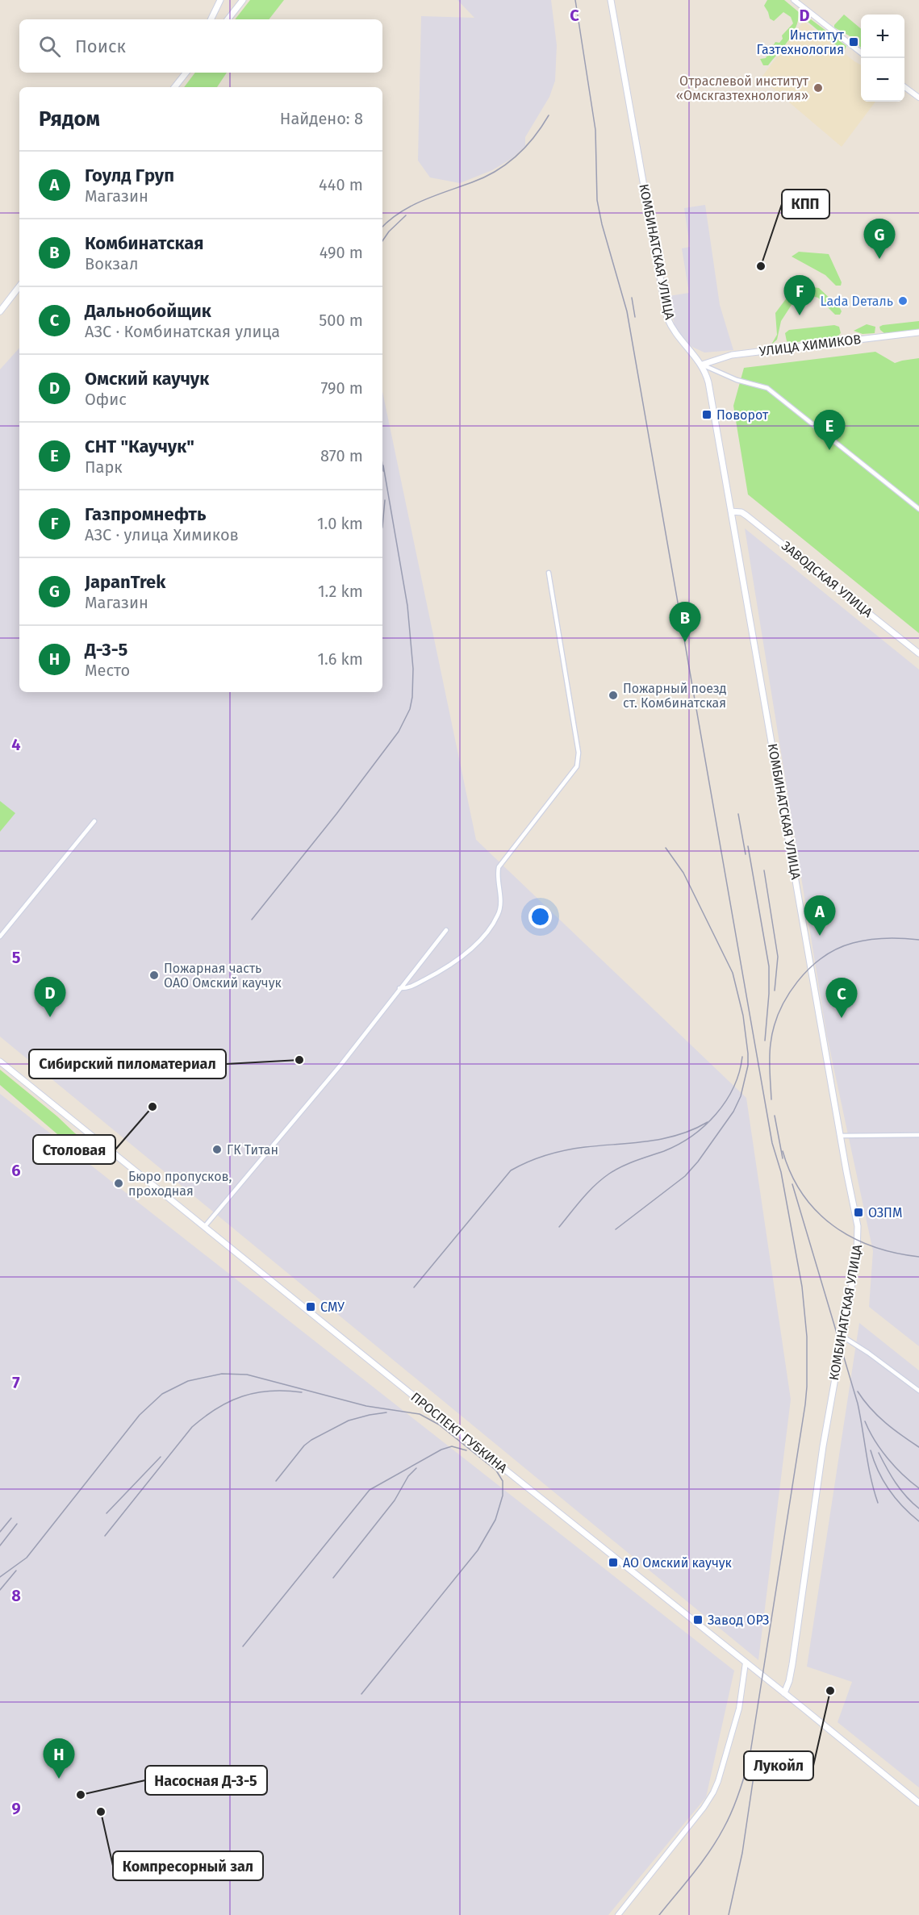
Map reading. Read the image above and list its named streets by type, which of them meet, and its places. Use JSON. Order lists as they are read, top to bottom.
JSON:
{
  "streets": {
    "main road": [
      "КОМБИНАТСКАЯ УЛИЦА",
      "УЛИЦА ХИМИКОВ",
      "ЗАВОДСКАЯ УЛИЦА",
      "ПРОСПЕКТ ГУБКИНА"
    ]
  },
  "crossings": [
    ["КОМБИНАТСКАЯ УЛИЦА", "УЛИЦА ХИМИКОВ"],
    ["КОМБИНАТСКАЯ УЛИЦА", "ЗАВОДСКАЯ УЛИЦА"],
    ["КОМБИНАТСКАЯ УЛИЦА", "ПРОСПЕКТ ГУБКИНА"]
  ],
  "places": {
    "transit": [
      "Институт Газтехнология",
      "Поворот",
      "ОЗПМ",
      "СМУ",
      "АО Омский каучук",
      "Завод ОРЗ"
    ],
    "other": [
      "Отраслевой институт «Омскгазтехнология»",
      "КПП",
      "Lada Dеталь",
      "Пожарный поезд ст. Комбинатская",
      "Пожарная часть ОАО Омский каучук",
      "Сибирский пиломатериал",
      "Столовая",
      "ГК Титан",
      "Бюро пропусков, проходная",
      "Лукойл",
      "Насосная Д-3-5",
      "Компресорный зал"
    ]
  },
  "page": {
    "map_buttons": ["+", "−"],
    "search": "Поиск",
    "heading": ["Рядом", "Найдено: 8"],
    "list": [
      {
        "mark": "A",
        "name": "Гоулд Груп",
        "note": "Магазин",
        "value": "440 m"
      },
      {
        "mark": "B",
        "name": "Комбинатская",
        "note": "Вокзал",
        "value": "490 m"
      },
      {
        "mark": "C",
        "name": "Дальнобойщик",
        "note": "АЗС · Комбинатская улица",
        "value": "500 m"
      },
      {
        "mark": "D",
        "name": "Омский каучук",
        "note": "Офис",
        "value": "790 m"
      },
      {
        "mark": "E",
        "name": "СНТ \"Каучук\"",
        "note": "Парк",
        "value": "870 m"
      },
      {
        "mark": "F",
        "name": "Газпромнефть",
        "note": "АЗС · улица Химиков",
        "value": "1.0 km"
      },
      {
        "mark": "G",
        "name": "JapanTrek",
        "note": "Магазин",
        "value": "1.2 km"
      },
      {
        "mark": "H",
        "name": "Д-3-5",
        "note": "Место",
        "value": "1.6 km"
      }
    ],
    "pins": [
      "G",
      "F",
      "E",
      "B",
      "A",
      "D",
      "C",
      "H"
    ]
  },
  "grid": {
    "columns": ["C", "D"],
    "rows": [
      "4",
      "5",
      "6",
      "7",
      "8",
      "9"
    ]
  }
}
